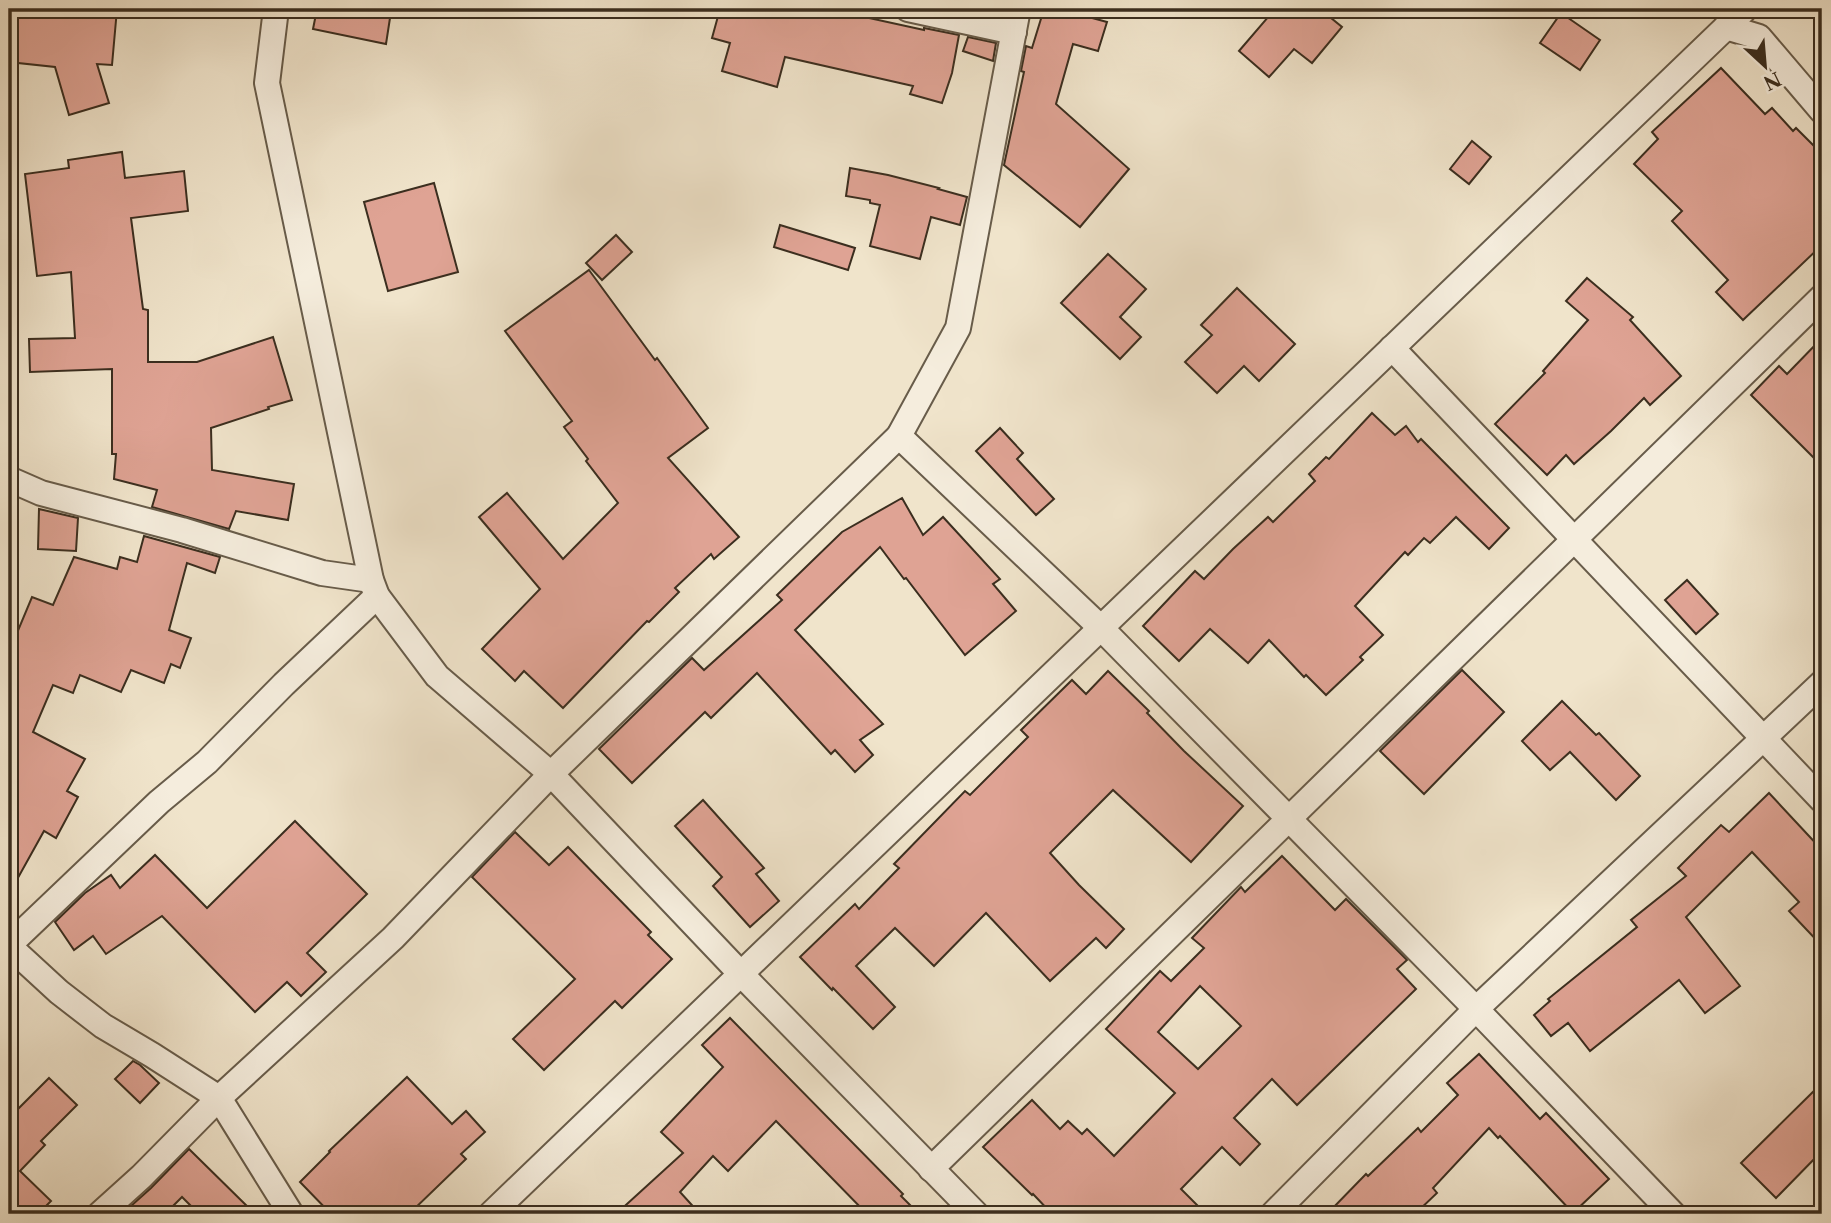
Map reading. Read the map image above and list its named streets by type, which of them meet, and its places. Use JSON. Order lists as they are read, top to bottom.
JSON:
{
  "north": "bottom right"
}
